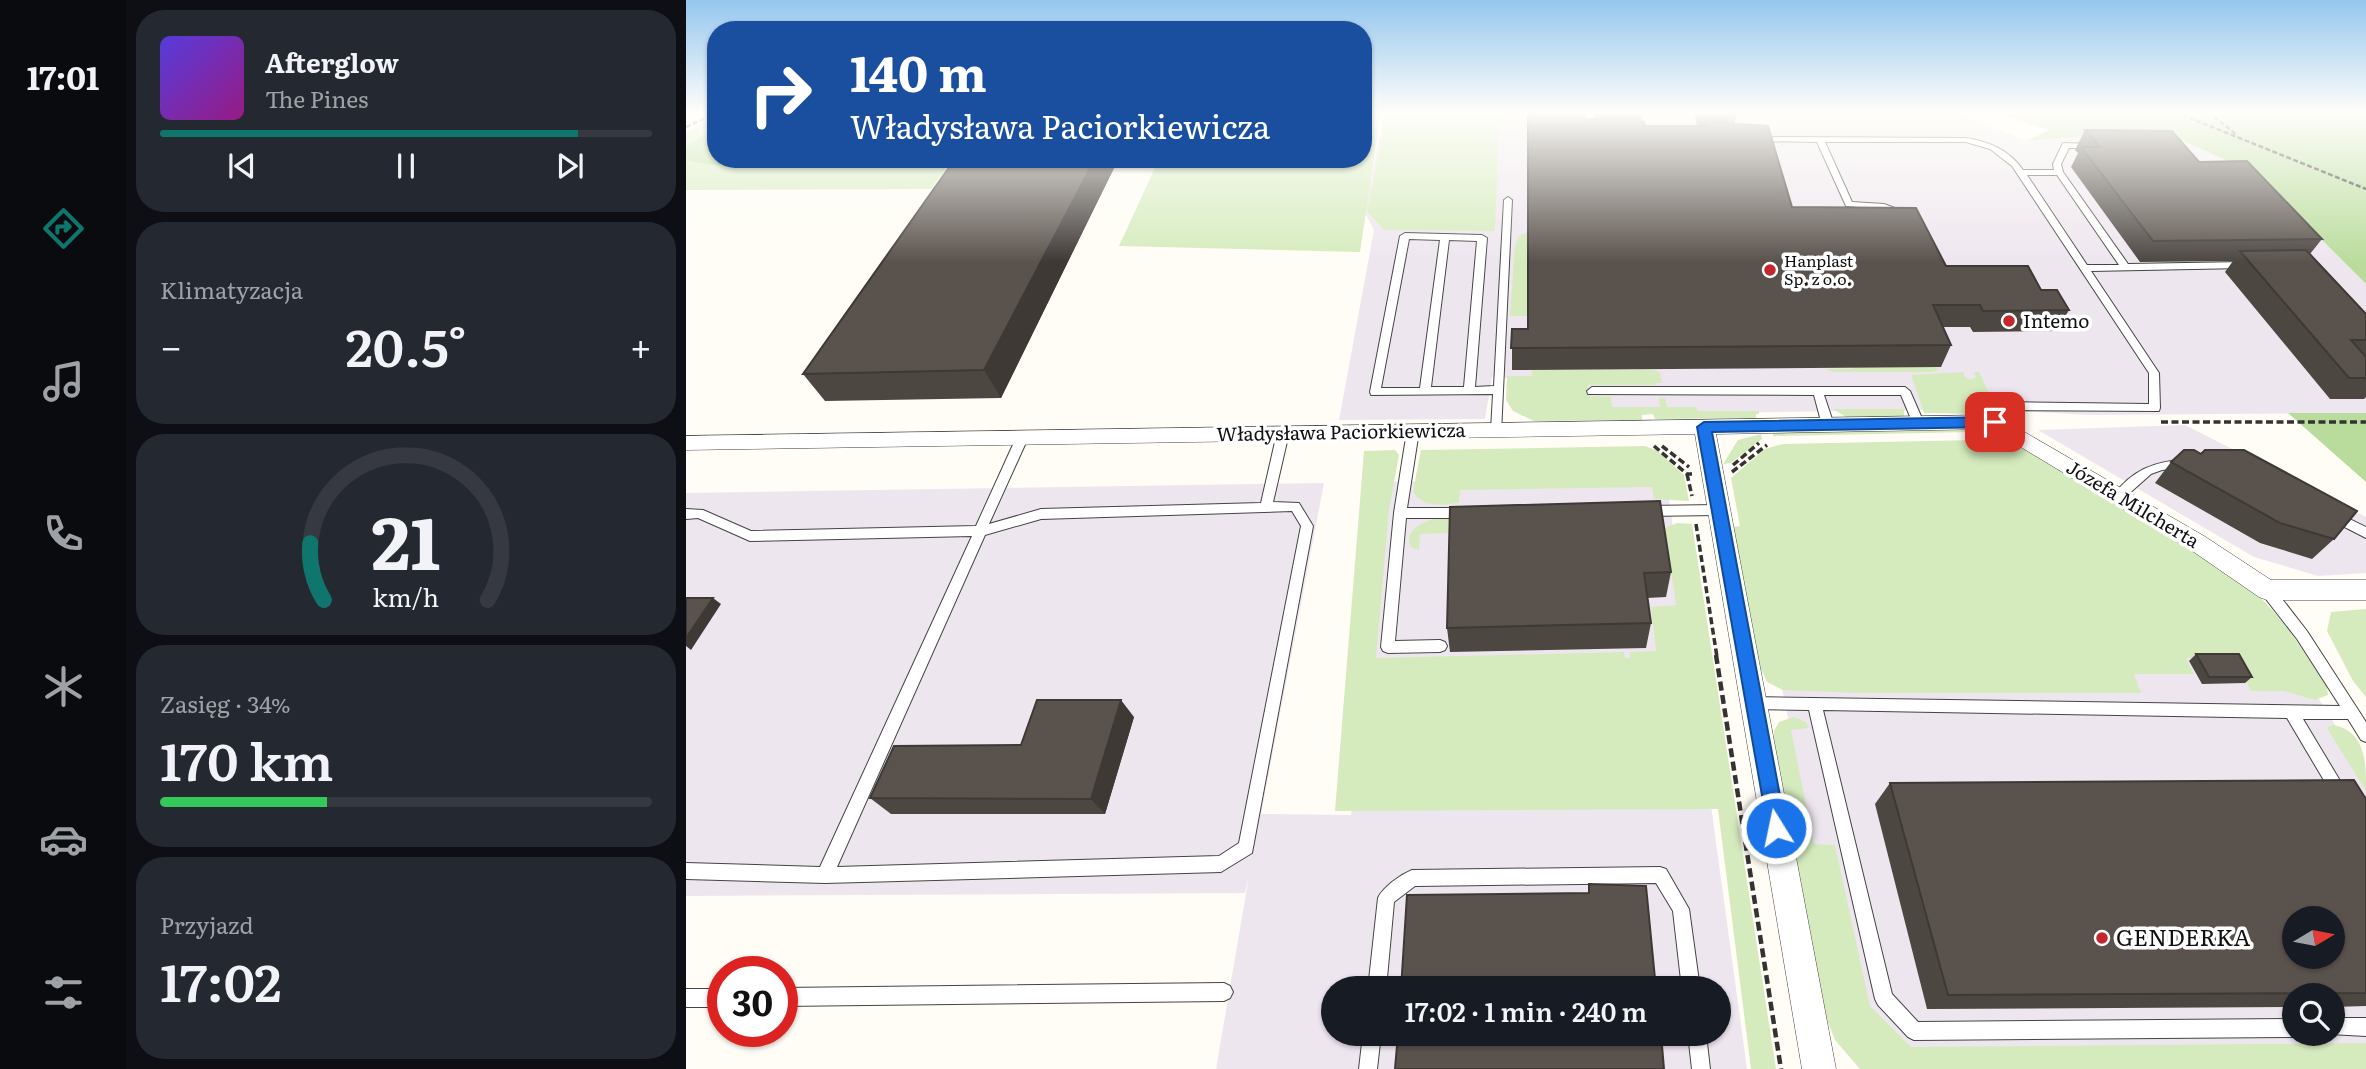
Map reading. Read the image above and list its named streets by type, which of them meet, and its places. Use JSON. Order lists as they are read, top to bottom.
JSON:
{
  "streets": {
    "street": ["Władysława Paciorkiewicza", "Józefa Milcherta"]
  },
  "crossings": [
    ["Władysława Paciorkiewicza", "Józefa Milcherta"]
  ],
  "places": ["Hanplast Sp. z o.o.", "Intemo", "GENDERKA"],
  "north": "right",
  "page": {
    "tabs": "17:01",
    "turn": ["140 m", "Władysława Paciorkiewicza"],
    "song": ["Afterglow", "The Pines"],
    "tile": [
      "Klimatyzacja",
      ["Zasięg · 34%", "170 km"],
      ["Przyjazd", "17:02"]
    ],
    "heat": ["−", "20.5°", "+"],
    "limit": "30",
    "trip": "17:02 · 1 min · 240 m",
    "gauge": ["21", "km/h"]
  }
}
